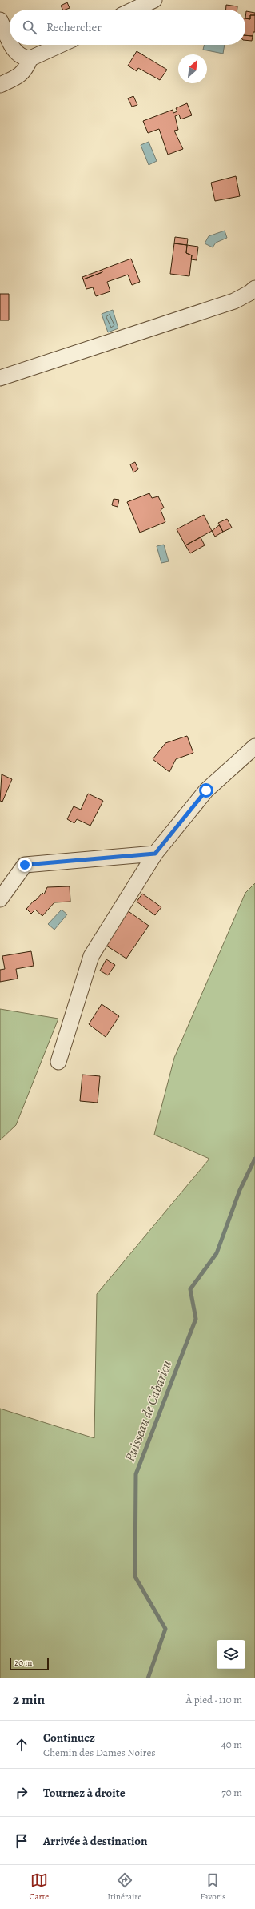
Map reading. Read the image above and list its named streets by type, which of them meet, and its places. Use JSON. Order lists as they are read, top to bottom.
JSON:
{
  "water": ["Ruisseau de Cabarieu"],
  "scale_bar": "20 m",
  "north": "top right",
  "page": {
    "search": "Rechercher",
    "scale": "20 m",
    "heading": ["2 min", "À pied · 110 m"],
    "list": [
      ["Continuez", "Chemin des Dames Noires", "40 m"],
      ["Tournez à droite", "70 m"],
      "Arrivée à destination"
    ],
    "nav": ["Carte", "Itinéraire", "Favoris"]
  }
}
